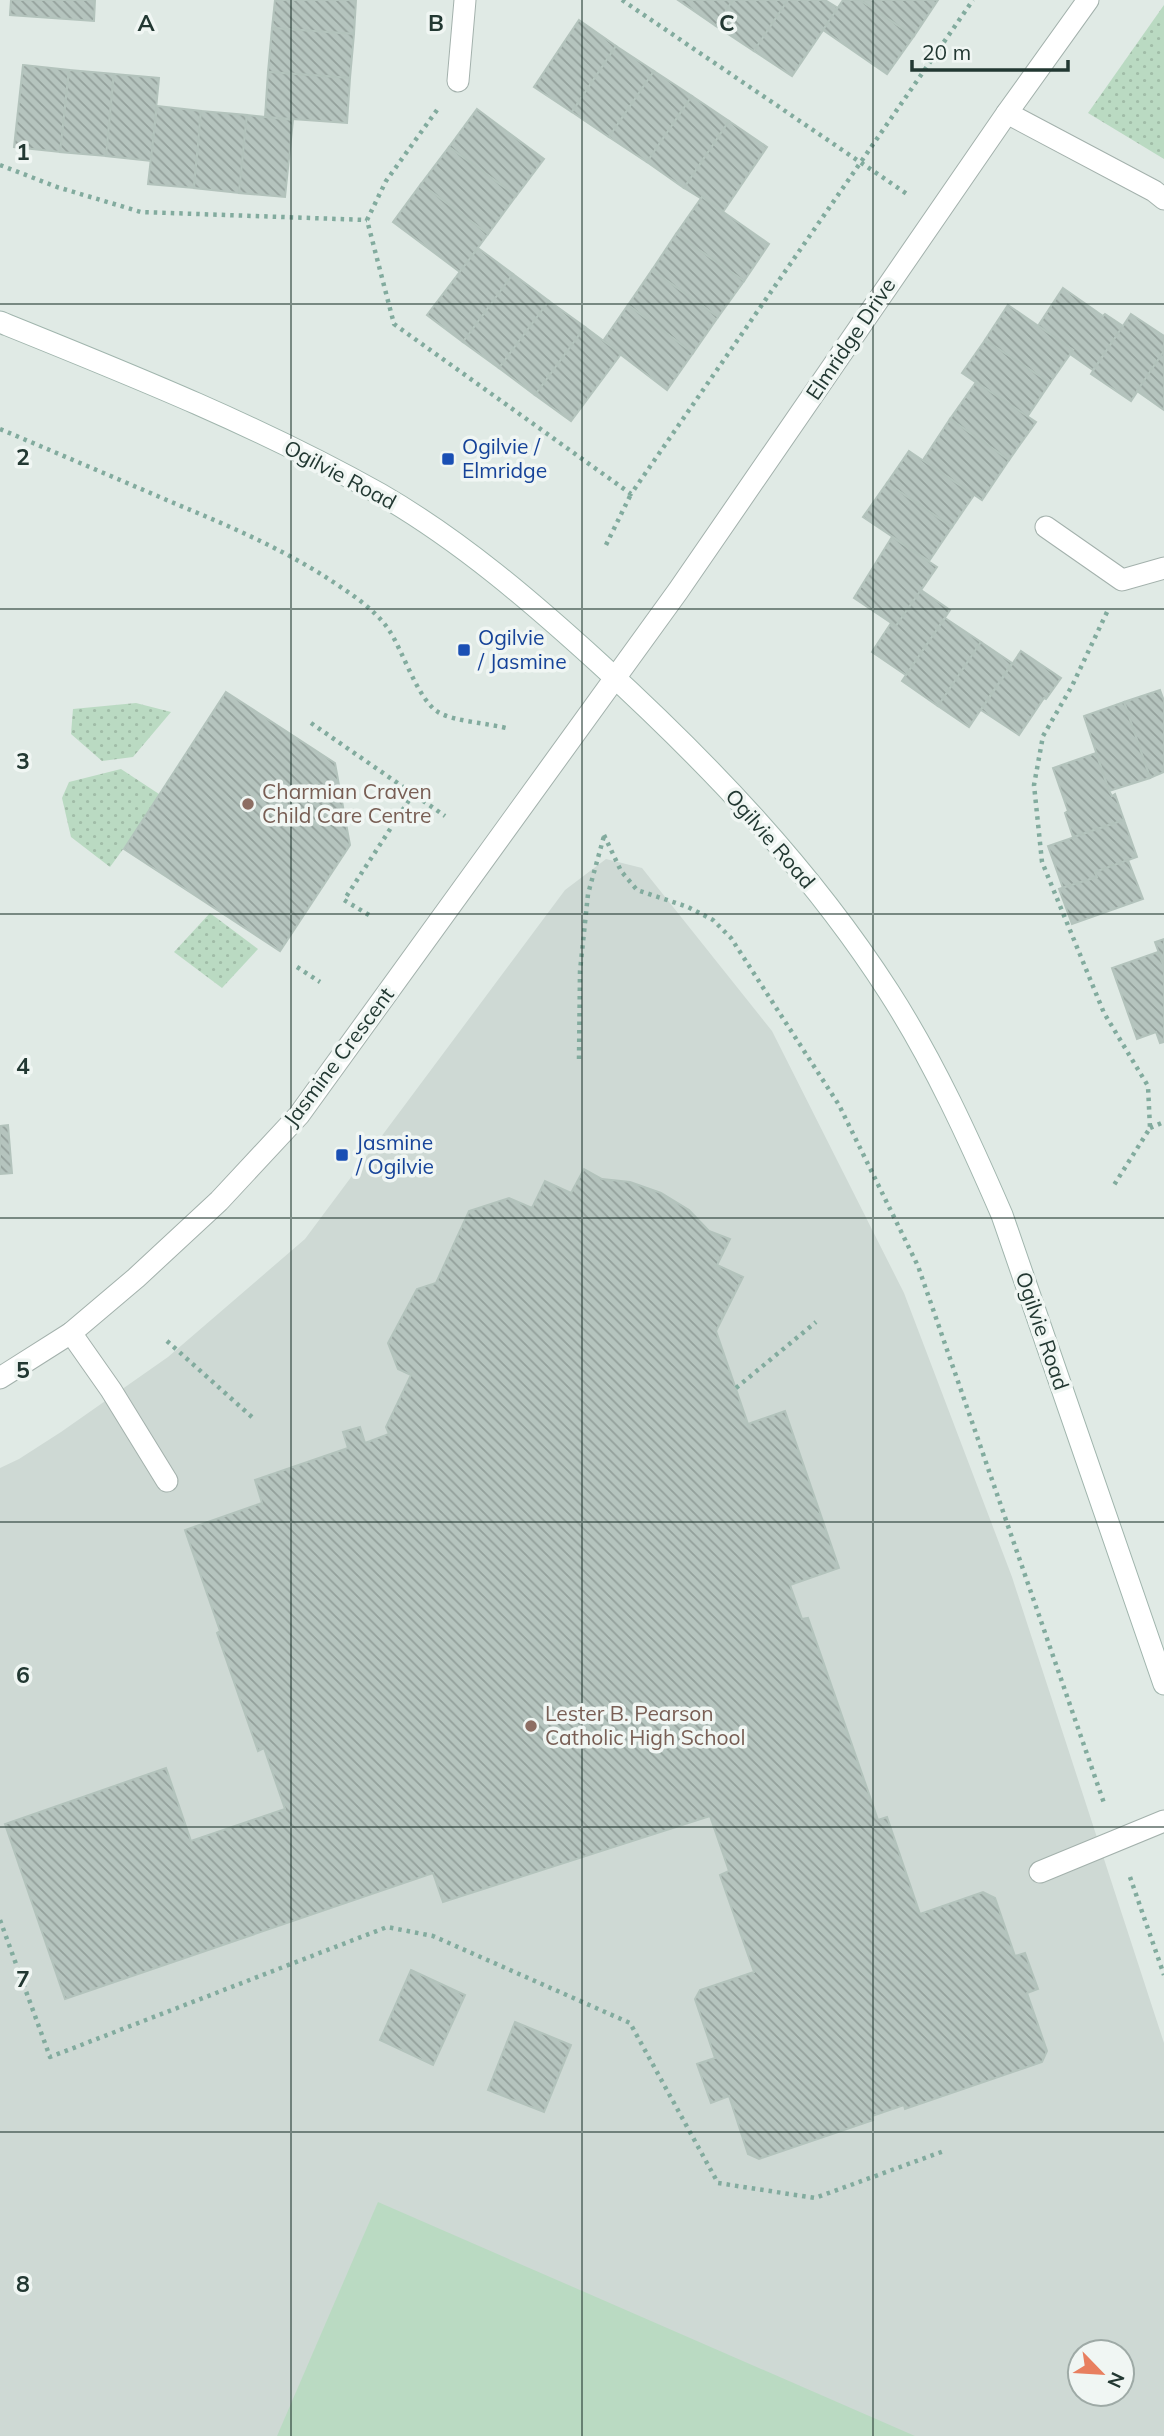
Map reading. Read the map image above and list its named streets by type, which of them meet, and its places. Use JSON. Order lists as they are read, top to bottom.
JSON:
{
  "streets": {
    "street": ["Elmridge Drive", "Ogilvie Road", "Jasmine Crescent"]
  },
  "crossings": [
    ["Elmridge Drive", "Ogilvie Road"],
    ["Elmridge Drive", "Jasmine Crescent"],
    ["Ogilvie Road", "Jasmine Crescent"]
  ],
  "places": {
    "transit": ["Ogilvie / Elmridge", "Ogilvie / Jasmine", "Jasmine / Ogilvie"],
    "other": ["Charmian Craven Child Care Centre", "Lester B. Pearson Catholic High School"]
  },
  "scale_bar": "20 m",
  "north": "bottom right",
  "grid": {
    "columns": ["A", "B", "C"],
    "rows": [
      "1",
      "2",
      "3",
      "4",
      "5",
      "6",
      "7",
      "8"
    ]
  }
}
